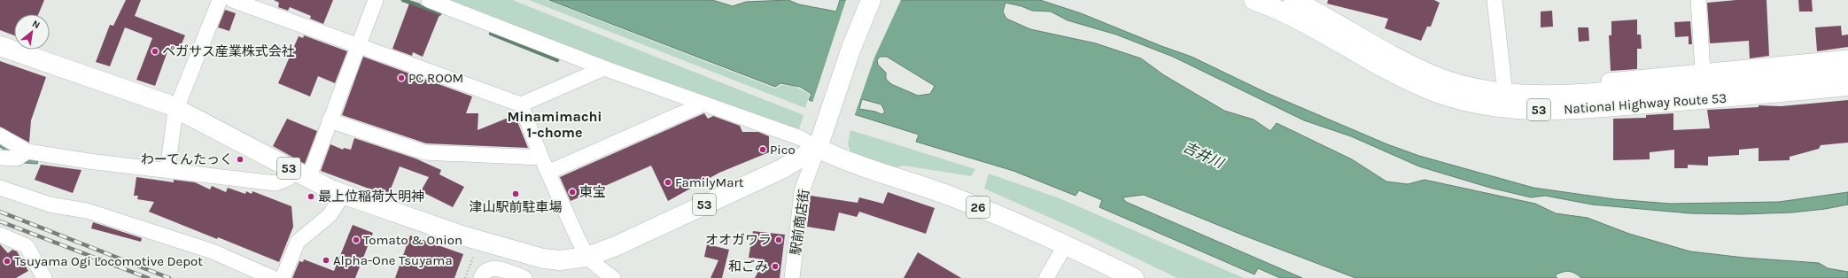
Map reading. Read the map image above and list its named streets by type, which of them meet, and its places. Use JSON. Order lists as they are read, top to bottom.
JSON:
{
  "streets": {
    "main road": ["National Highway Route 53", "53", "26"],
    "street": ["駅前商店街"]
  },
  "crossings": [
    ["53", "26"],
    ["53", "駅前商店街"],
    ["26", "駅前商店街"]
  ],
  "districts": ["Minamimachi 1-chome"],
  "water": ["吉井川"],
  "places": [
    "ペガサス産業株式会社",
    "PC ROOM",
    "Pico",
    "わーてんたっく",
    "FamilyMart",
    "東宝",
    "津山駅前駐車場",
    "最上位稲荷大明神",
    "Tomato & Onion",
    "オオガワラ",
    "Alpha-One Tsuyama",
    "Tsuyama Ogi Locomotive Depot",
    "和ごみ"
  ],
  "north": "top right"
}
